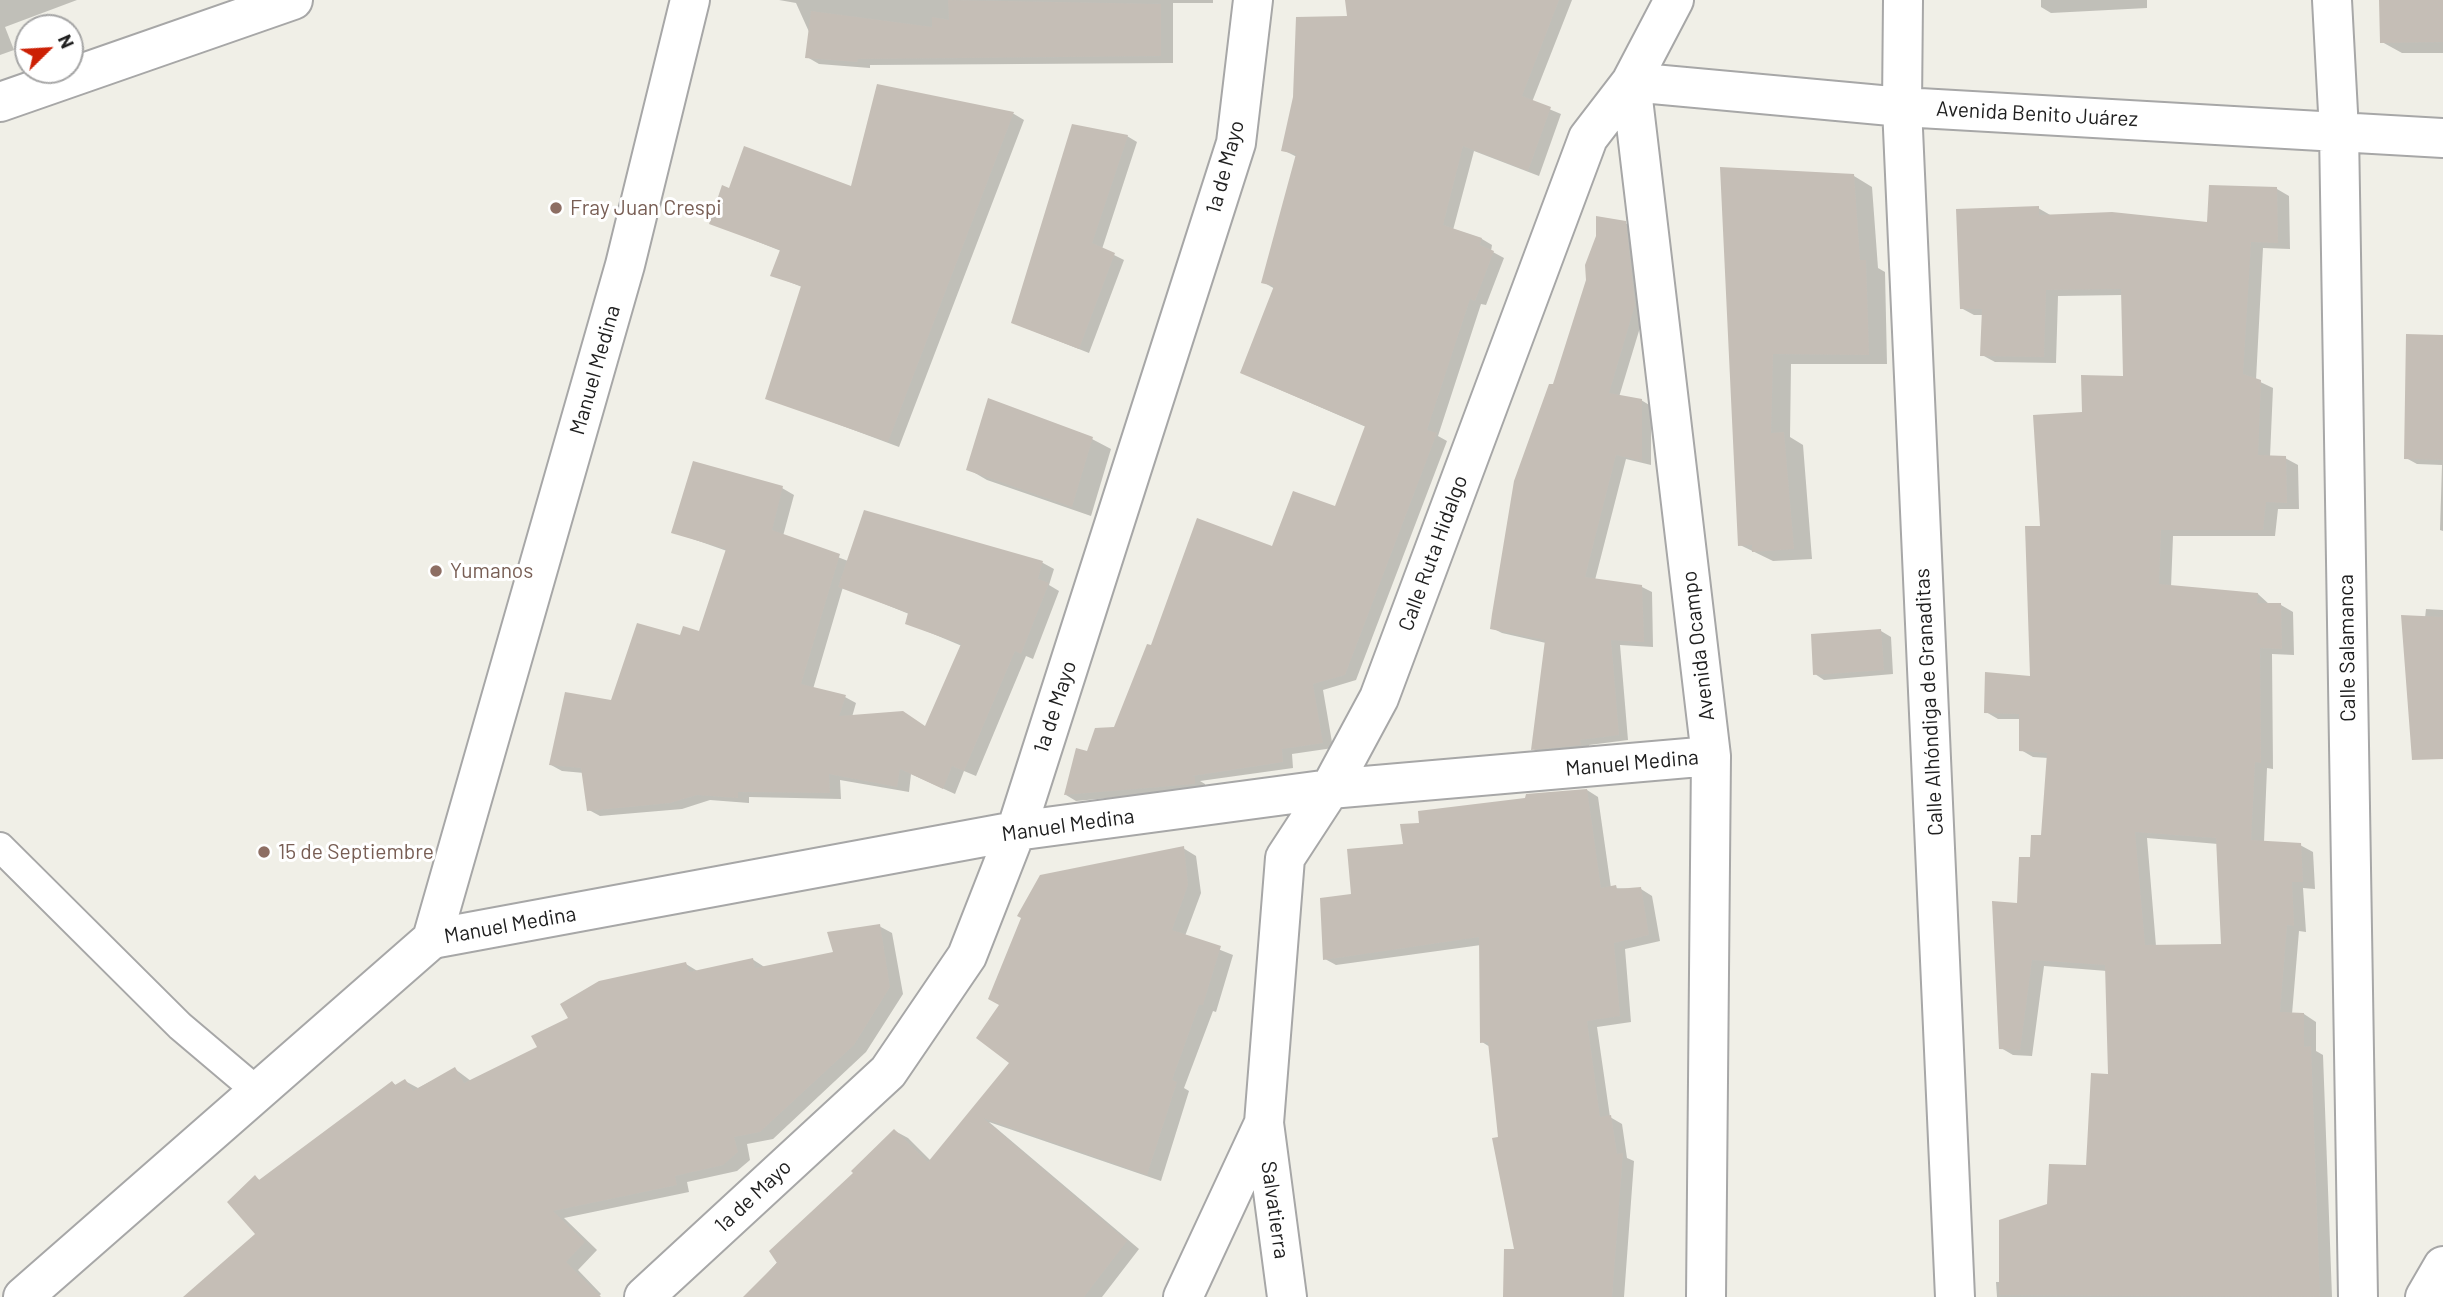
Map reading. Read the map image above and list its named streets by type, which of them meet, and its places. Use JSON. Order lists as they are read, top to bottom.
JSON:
{
  "streets": {
    "street": [
      "Avenida Benito Juárez",
      "1a de Mayo",
      "Manuel Medina",
      "Calle Ruta Hidalgo",
      "Avenida Ocampo",
      "Calle Salamanca",
      "Calle Alhóndiga de Granaditas",
      "Salvatierra"
    ]
  },
  "crossings": [
    ["Avenida Benito Juárez", "Calle Ruta Hidalgo"],
    ["Avenida Benito Juárez", "Avenida Ocampo"],
    ["Avenida Benito Juárez", "Calle Salamanca"],
    ["Avenida Benito Juárez", "Calle Alhóndiga de Granaditas"],
    ["1a de Mayo", "Manuel Medina"],
    ["Manuel Medina", "Calle Ruta Hidalgo"],
    ["Manuel Medina", "Avenida Ocampo"],
    ["Calle Ruta Hidalgo", "Avenida Ocampo"],
    ["Calle Ruta Hidalgo", "Salvatierra"]
  ],
  "places": ["Fray Juan Crespi", "Yumanos", "15 de Septiembre"],
  "north": "top right"
}
